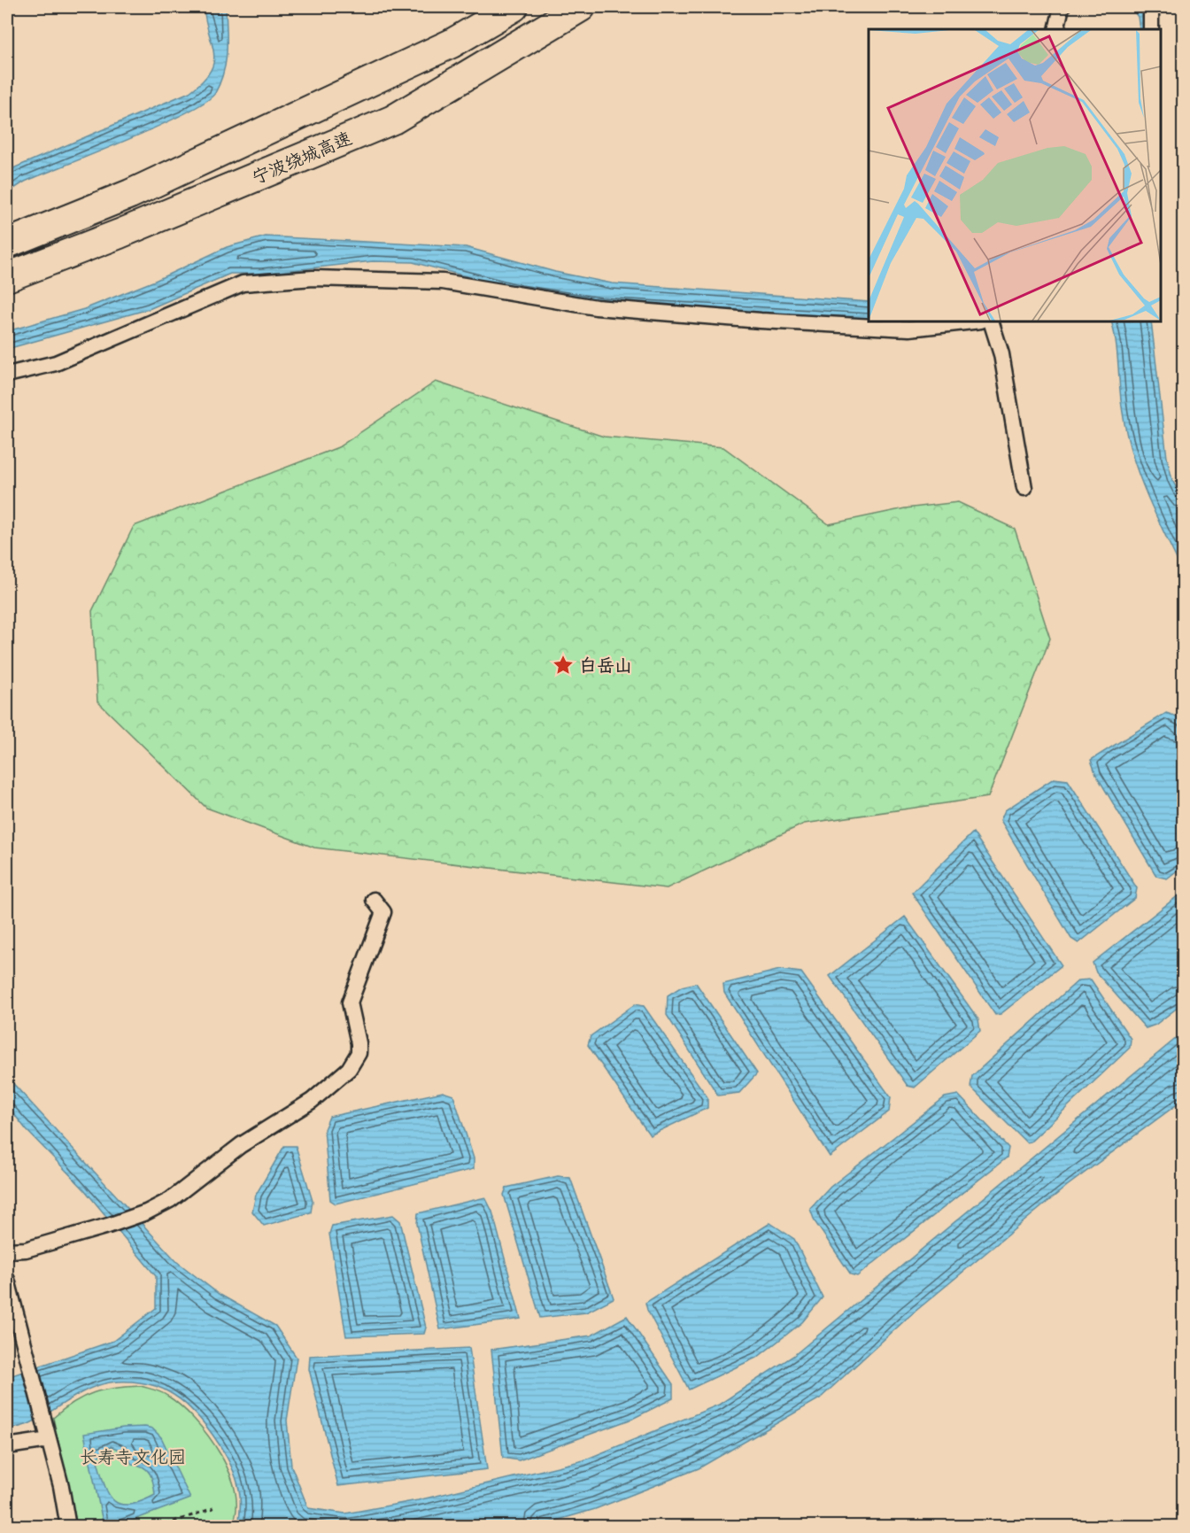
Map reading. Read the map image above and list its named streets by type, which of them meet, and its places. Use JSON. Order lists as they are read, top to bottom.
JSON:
{
  "streets": {
    "highway": ["宁波绕城高速"]
  },
  "parks": ["长寿寺文化园"],
  "places": {
    "place": ["白岳山"]
  }
}
